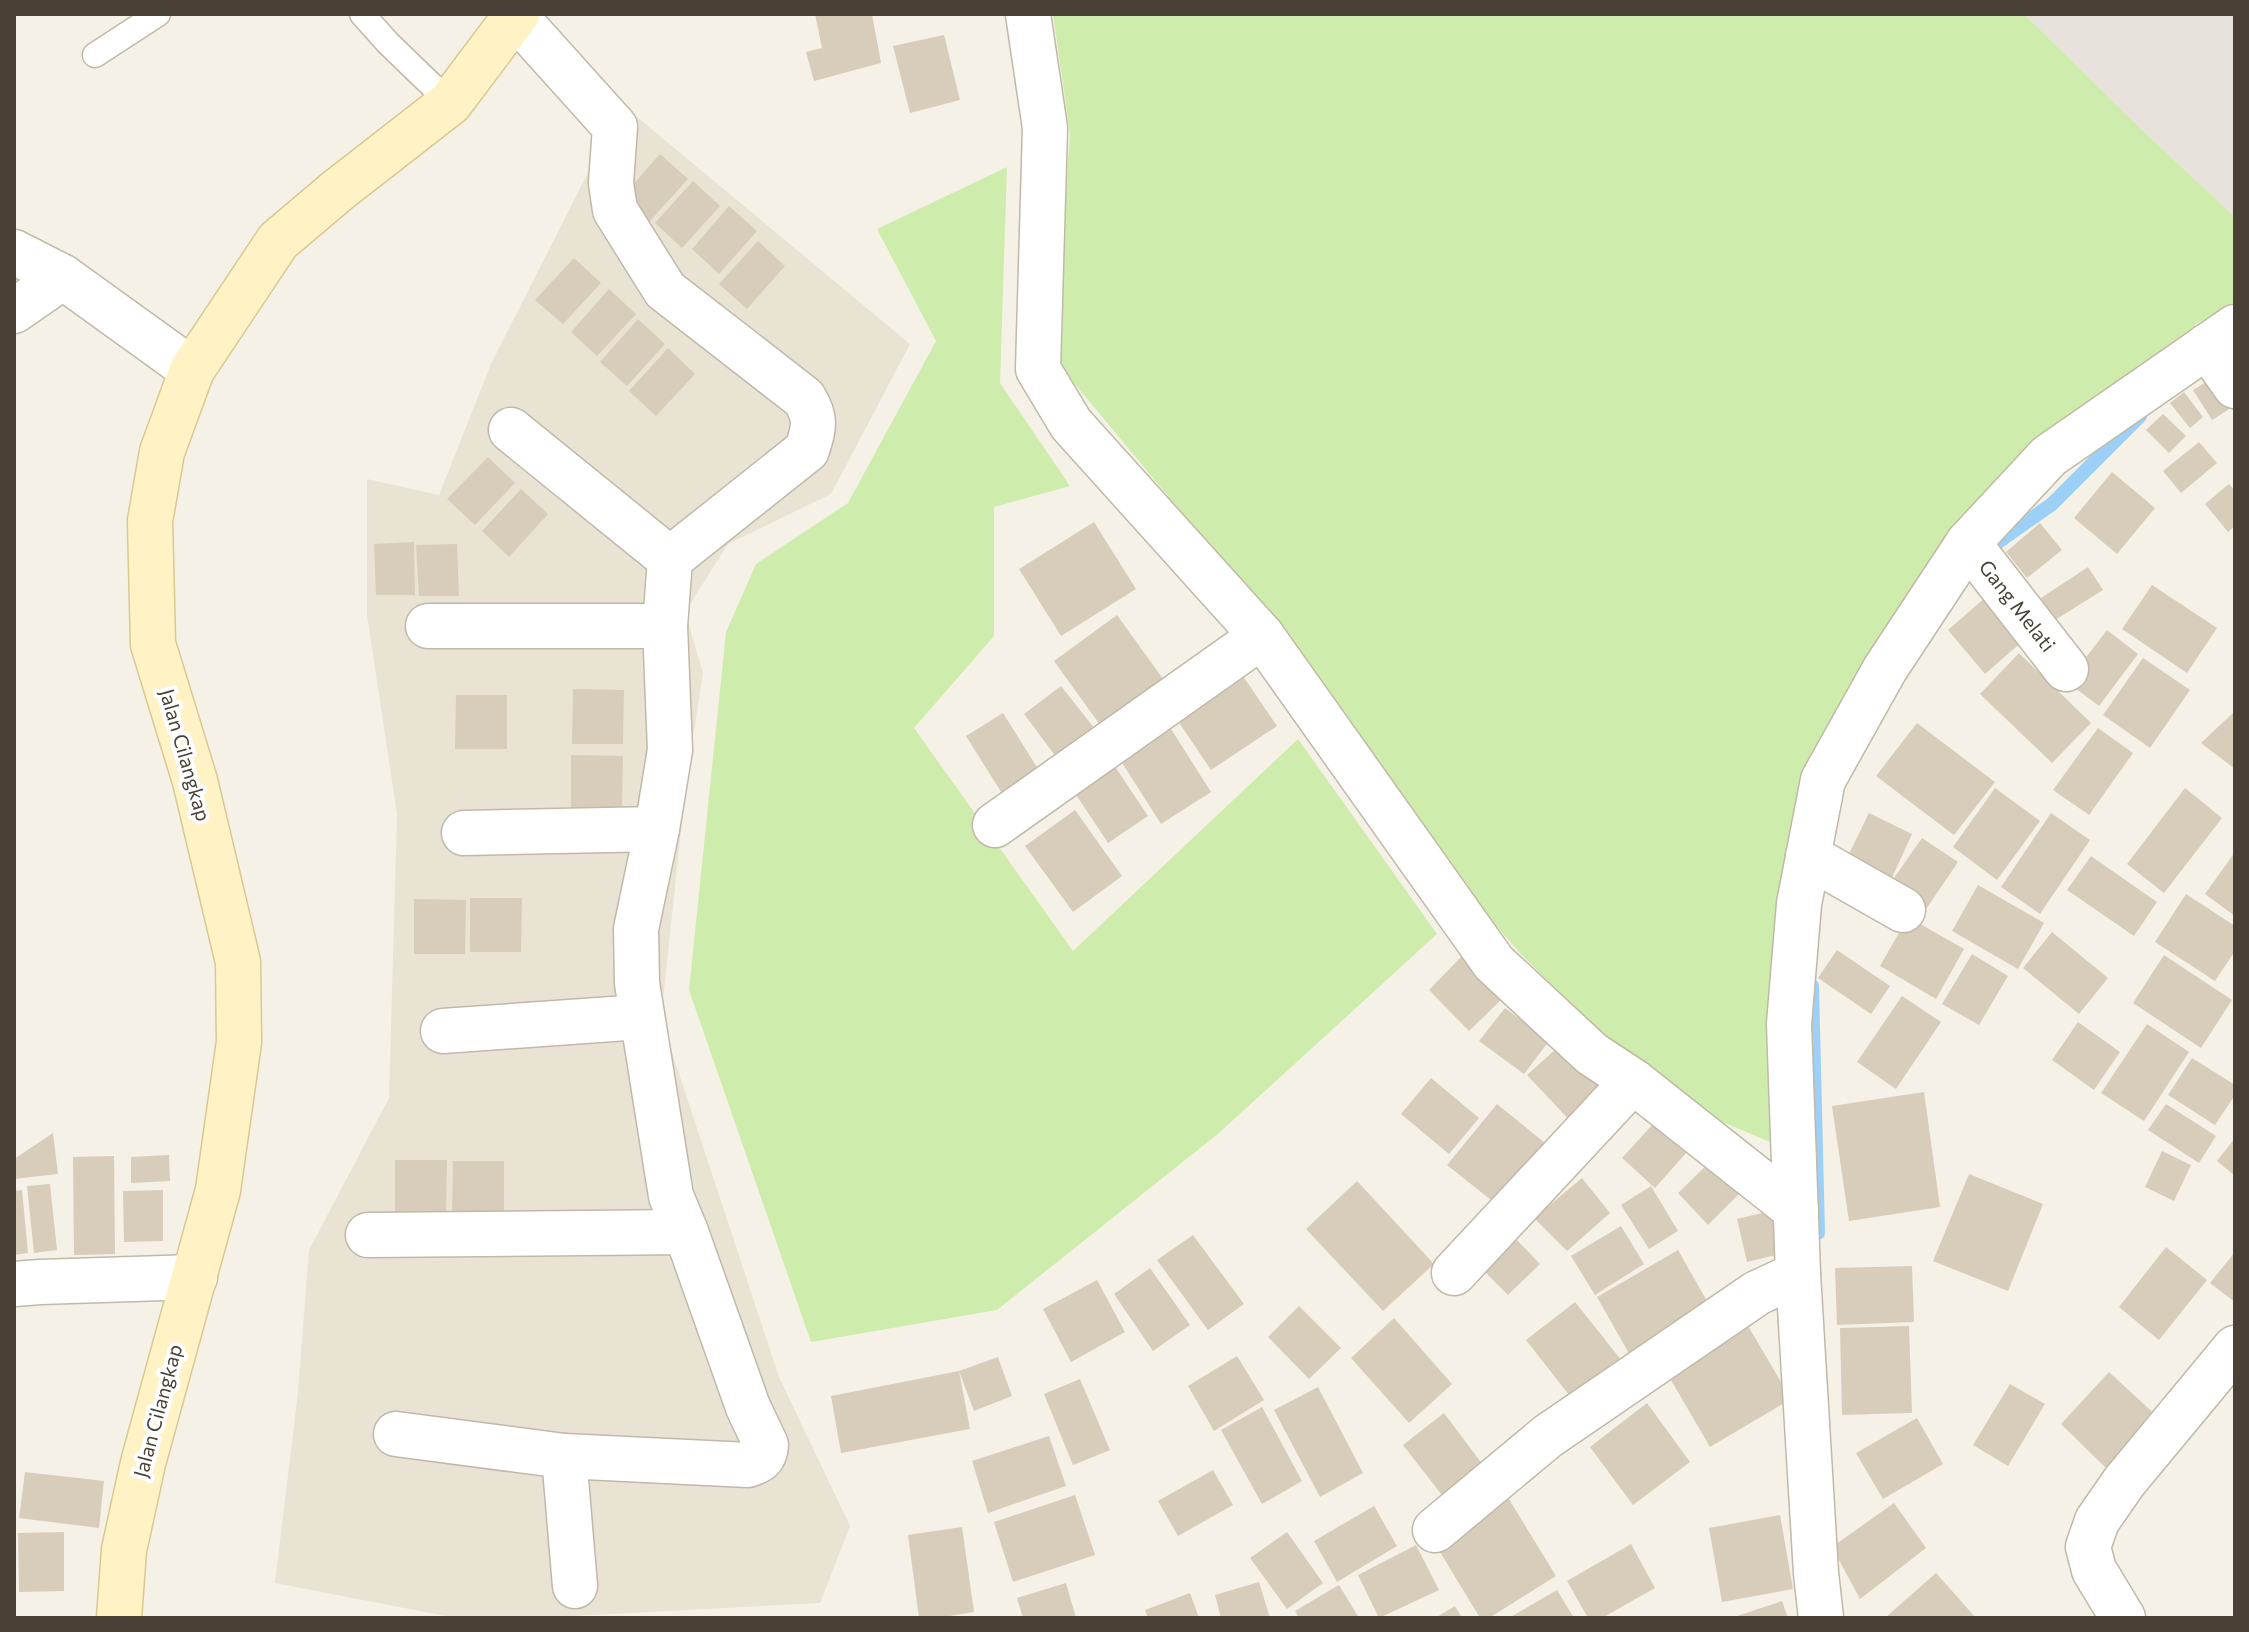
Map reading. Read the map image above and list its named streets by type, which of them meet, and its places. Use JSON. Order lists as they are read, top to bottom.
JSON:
{
  "streets": {
    "street": ["Gang Melati", "Jalan Cilangkap"]
  }
}
